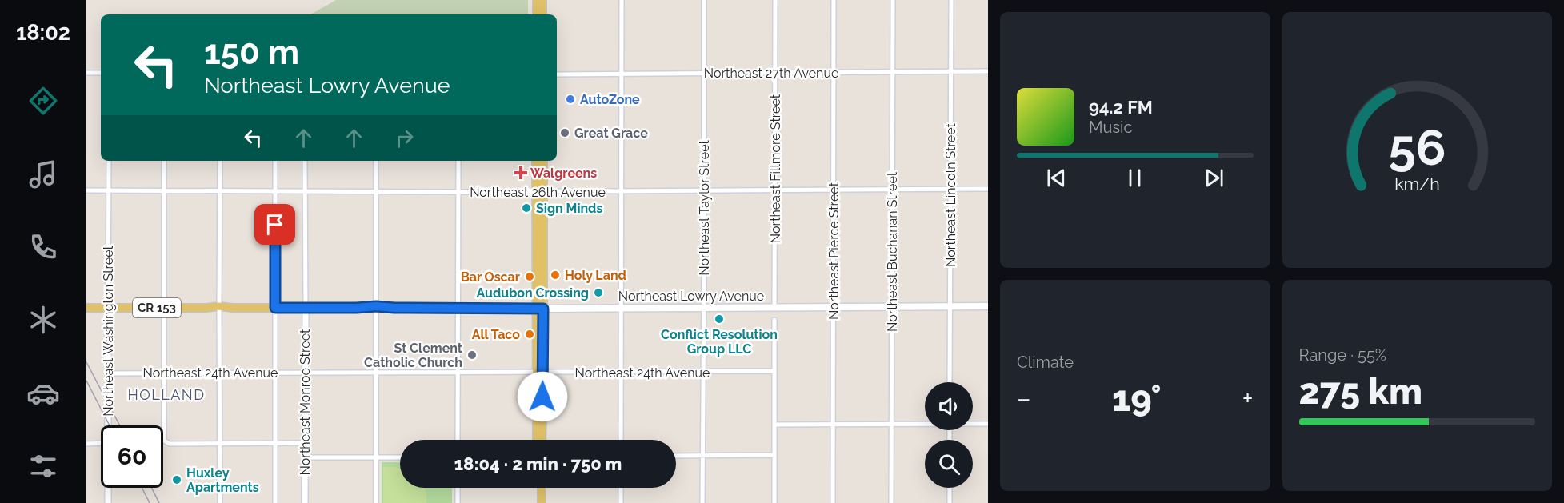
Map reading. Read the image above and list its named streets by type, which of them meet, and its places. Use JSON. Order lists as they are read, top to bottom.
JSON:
{
  "streets": {
    "main road": ["Northeast Lowry Avenue", "CR 153"],
    "street": [
      "Northeast 27th Avenue",
      "Northeast Fillmore Street",
      "Northeast 26th Avenue",
      "Northeast Lincoln Street",
      "Northeast Taylor Street",
      "Northeast Pierce Street",
      "Northeast Buchanan Street",
      "Northeast Washington Street",
      "Northeast 24th Avenue",
      "Northeast Monroe Street"
    ]
  },
  "crossings": [
    ["Northeast 27th Avenue", "Northeast Fillmore Street"],
    ["Northeast 27th Avenue", "Northeast Lincoln Street"],
    ["Northeast 27th Avenue", "Northeast Taylor Street"],
    ["Northeast 27th Avenue", "Northeast Pierce Street"],
    ["Northeast 27th Avenue", "Northeast Buchanan Street"],
    ["Northeast Fillmore Street", "Northeast 26th Avenue"],
    ["Northeast Fillmore Street", "Northeast Lowry Avenue"],
    ["Northeast 26th Avenue", "Northeast Lincoln Street"],
    ["Northeast 26th Avenue", "Northeast Taylor Street"],
    ["Northeast 26th Avenue", "Northeast Pierce Street"],
    ["Northeast 26th Avenue", "Northeast Buchanan Street"],
    ["Northeast 26th Avenue", "Northeast Washington Street"],
    ["Northeast 26th Avenue", "Northeast Monroe Street"],
    ["Northeast Lincoln Street", "Northeast Lowry Avenue"],
    ["Northeast Taylor Street", "Northeast Lowry Avenue"],
    ["Northeast Taylor Street", "Northeast 24th Avenue"],
    ["Northeast Pierce Street", "Northeast Lowry Avenue"],
    ["Northeast Buchanan Street", "Northeast Lowry Avenue"],
    ["Northeast Lowry Avenue", "Northeast Washington Street"],
    ["Northeast Lowry Avenue", "Northeast Monroe Street"],
    ["Northeast Washington Street", "Northeast 24th Avenue"],
    ["Northeast 24th Avenue", "Northeast Monroe Street"]
  ],
  "districts": ["HOLLAND"],
  "places": {
    "other": [
      "AutoZone",
      "Great Grace",
      "Sign Minds",
      "Holy Land",
      "Bar Oscar",
      "Audubon Crossing",
      "Conflict Resolution Group LLC",
      "All Taco",
      "St Clement Catholic Church",
      "Huxley Apartments"
    ],
    "health": ["Walgreens"]
  },
  "page": {
    "tabs": "18:02",
    "turn": ["150 m", "Northeast Lowry Avenue"],
    "song": ["94.2 FM", "Music"],
    "tile": [
      "Climate",
      ["Range · 55%", "275 km"]
    ],
    "heat": ["−", "19°", "+"],
    "limit": "60",
    "trip": "18:04 · 2 min · 750 m",
    "gauge": ["56", "km/h"]
  }
}
